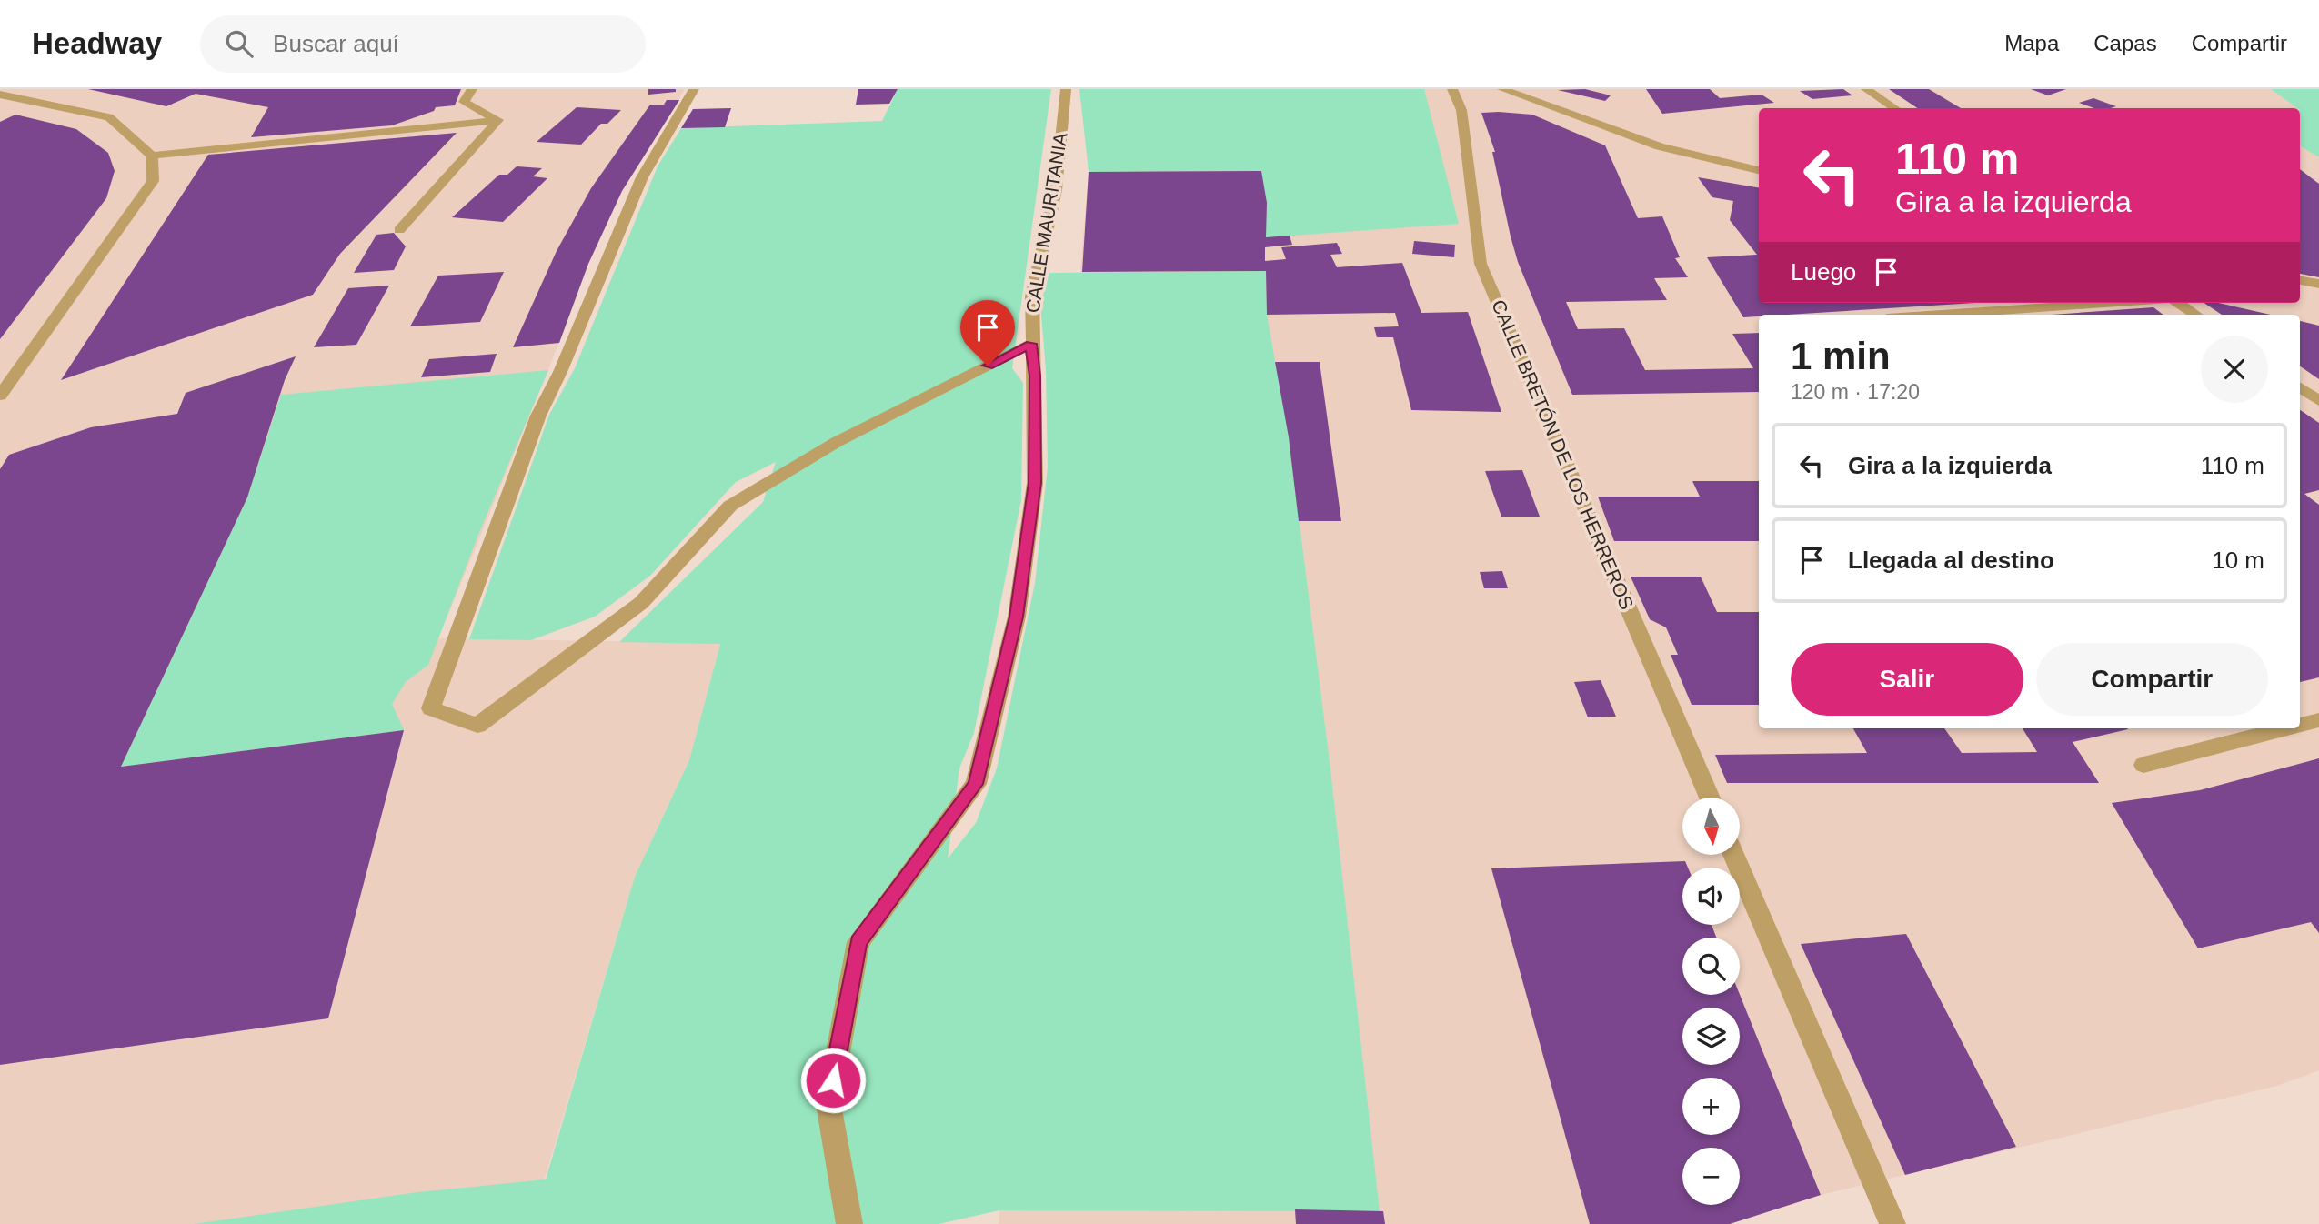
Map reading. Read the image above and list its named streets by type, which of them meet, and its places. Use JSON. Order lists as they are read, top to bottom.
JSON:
{
  "streets": {
    "street": ["CALLE MAURITANIA", "CALLE BRETÓN DE LOS HERREROS"]
  },
  "north": "bottom",
  "page": {
    "header": "Headway",
    "search": "Buscar aquí",
    "nav": ["Mapa", "Capas", "Compartir"],
    "turn": ["110 m", "Gira a la izquierda"],
    "then": "Luego",
    "heading": ["1 min", "120 m · 17:20"],
    "list": [
      {
        "name": "Gira a la izquierda",
        "value": "110 m"
      },
      {
        "name": "Llegada al destino",
        "value": "10 m"
      }
    ],
    "buttons": ["Salir", "Compartir"],
    "map_buttons": ["+", "−"]
  }
}
